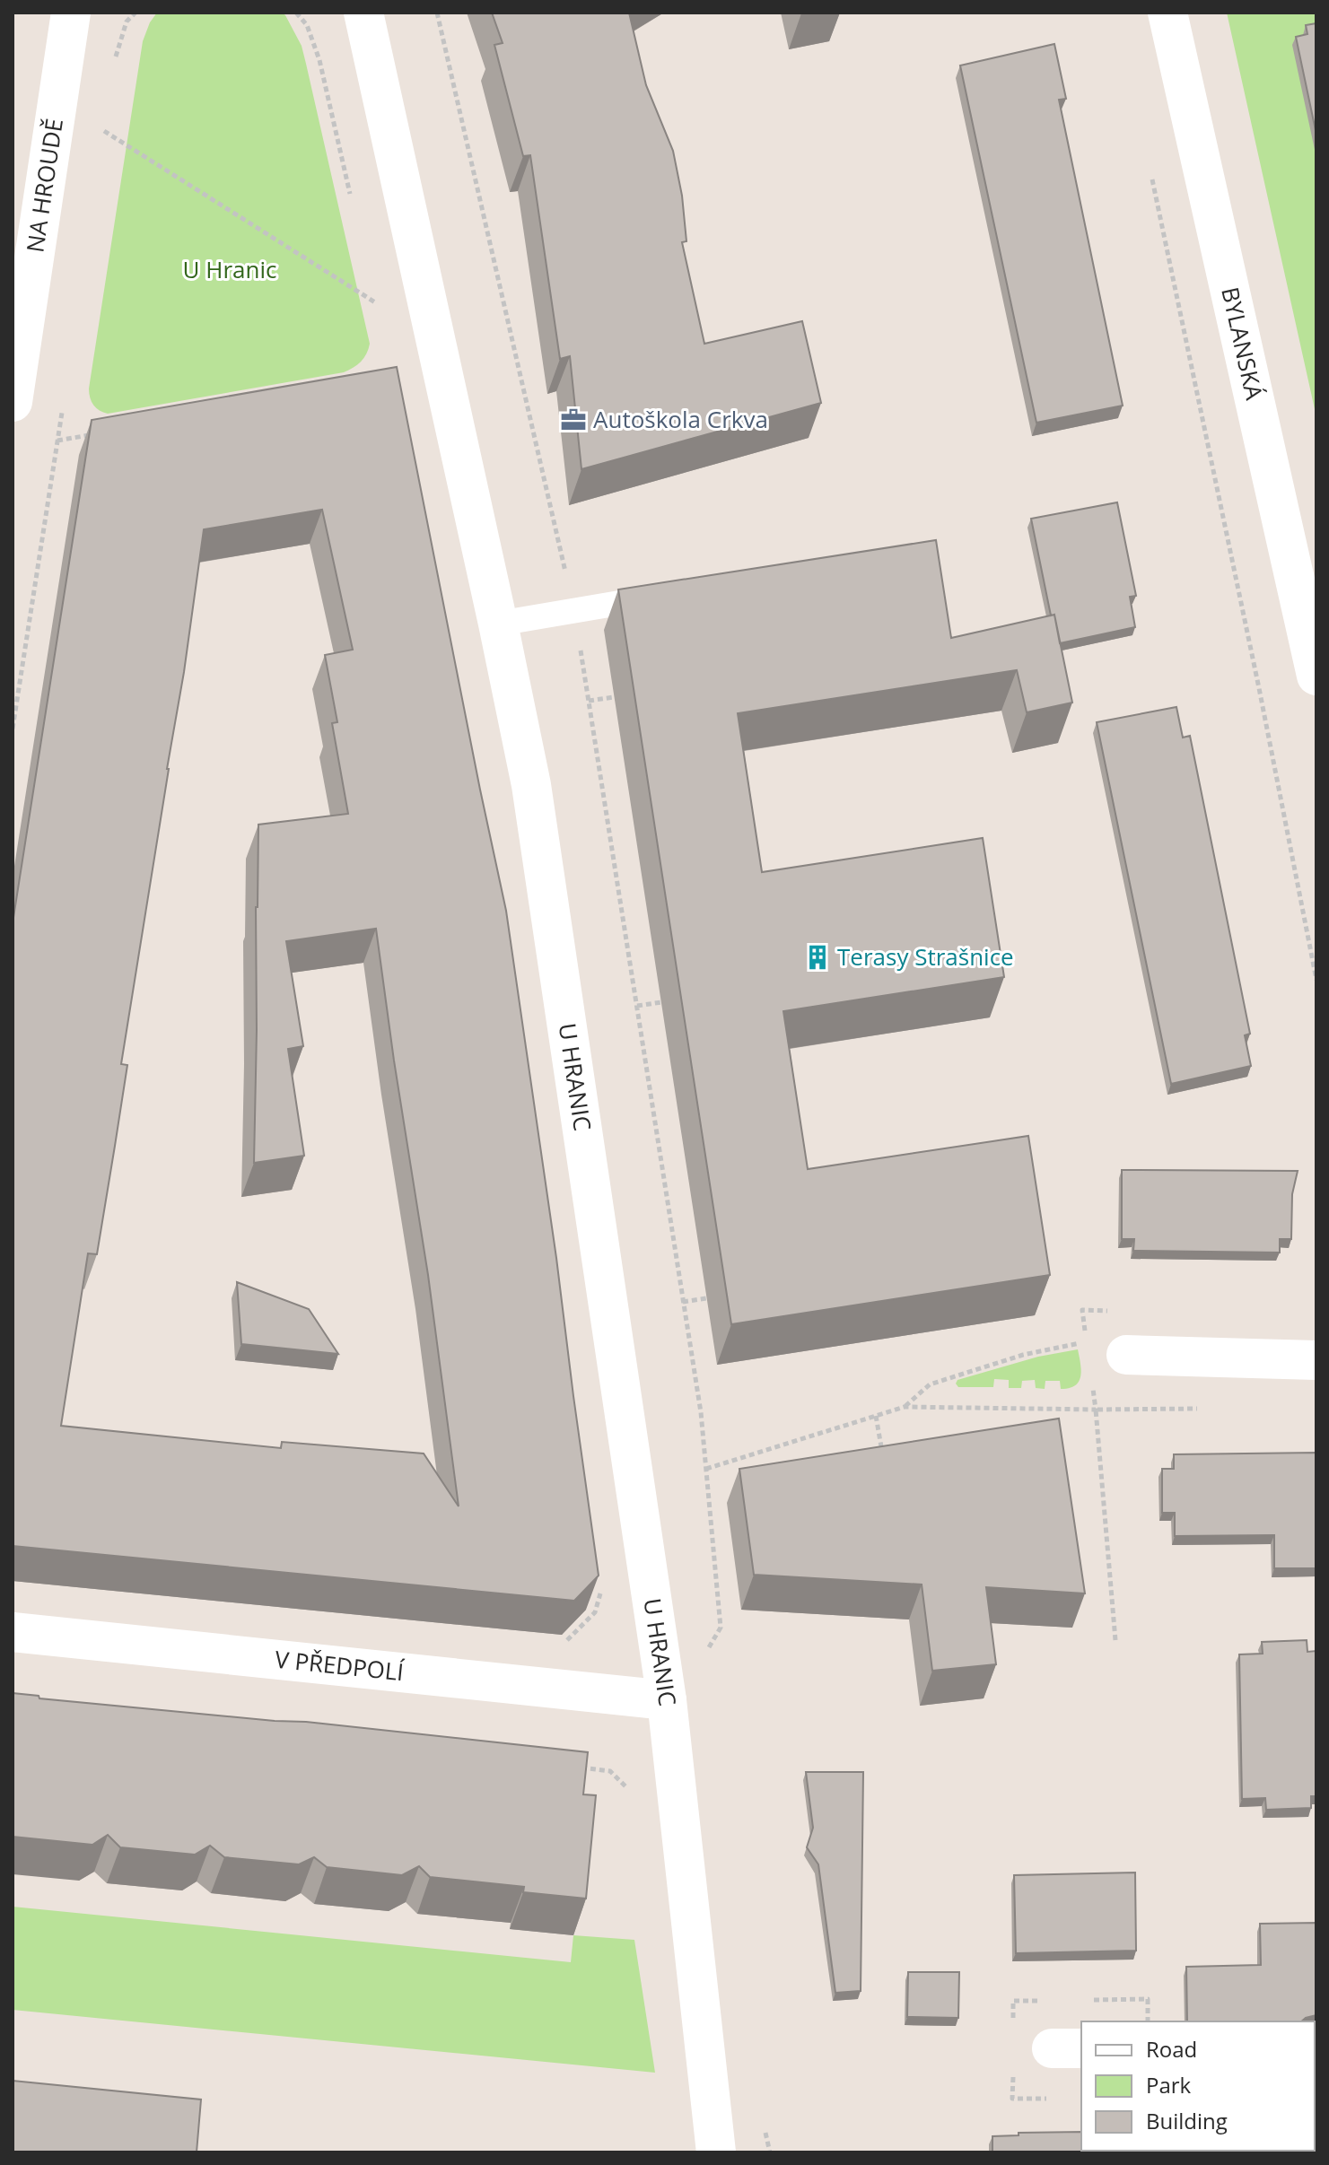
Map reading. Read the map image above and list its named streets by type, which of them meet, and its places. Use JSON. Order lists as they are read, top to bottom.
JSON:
{
  "streets": {
    "street": [
      "NA HROUDĚ",
      "BYLANSKÁ",
      "U HRANIC",
      "V PŘEDPOLÍ"
    ]
  },
  "crossings": [
    ["U HRANIC", "V PŘEDPOLÍ"]
  ],
  "parks": ["U Hranic"],
  "places": {
    "office": ["Autoškola Crkva"],
    "building": ["Terasy Strašnice"]
  },
  "legend": ["Road", "Park", "Building"]
}
